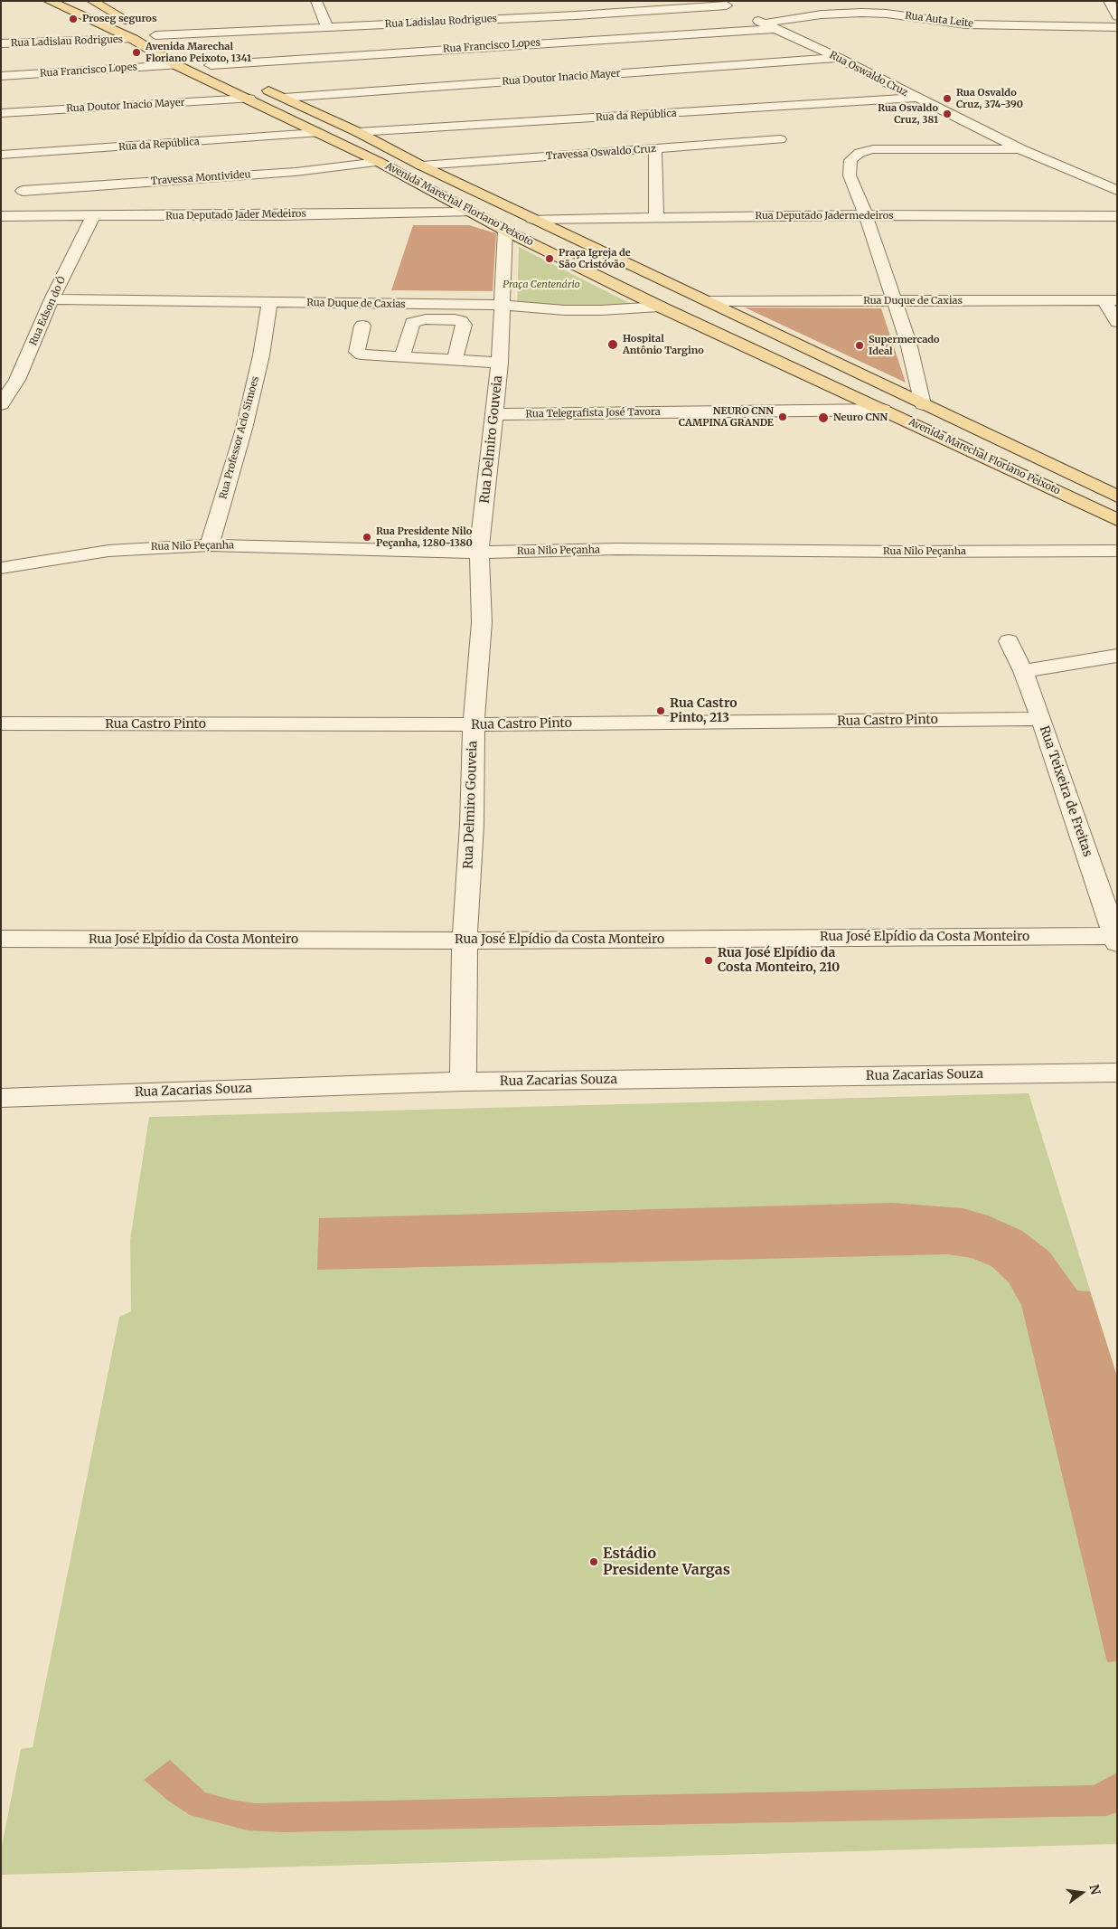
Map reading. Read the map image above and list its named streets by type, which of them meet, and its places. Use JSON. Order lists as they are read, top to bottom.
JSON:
{
  "streets": {
    "main road": ["Avenida Marechal Floriano Peixoto"],
    "street": [
      "Rua Auta Leite",
      "Rua Ladislau Rodrigues",
      "Rua Francisco Lopes",
      "Rua Oswaldo Cruz",
      "Rua Doutor Inacio Mayer",
      "Rua da República",
      "Travessa Oswaldo Cruz",
      "Travessa Montivideu",
      "Rua Deputado Jader Medeiros",
      "Rua Deputado Jadermedeiros",
      "Rua Duque de Caxias",
      "Rua Edson do Ó",
      "Rua Telegrafista José Tavora",
      "Rua Professor Acio Simoes",
      "Rua Delmiro Gouveia",
      "Rua Nilo Peçanha",
      "Rua Castro Pinto",
      "Rua Teixeira de Freitas",
      "Rua José Elpídio da Costa Monteiro",
      "Rua Zacarias Souza"
    ]
  },
  "crossings": [
    ["Rua Auta Leite", "Rua Francisco Lopes"],
    ["Rua Auta Leite", "Rua Oswaldo Cruz"],
    ["Rua Ladislau Rodrigues", "Avenida Marechal Floriano Peixoto"],
    ["Rua Francisco Lopes", "Rua Oswaldo Cruz"],
    ["Rua Francisco Lopes", "Avenida Marechal Floriano Peixoto"],
    ["Rua Oswaldo Cruz", "Rua Doutor Inacio Mayer"],
    ["Rua Oswaldo Cruz", "Rua da República"],
    ["Rua Doutor Inacio Mayer", "Avenida Marechal Floriano Peixoto"],
    ["Rua da República", "Avenida Marechal Floriano Peixoto"],
    ["Travessa Oswaldo Cruz", "Avenida Marechal Floriano Peixoto"],
    ["Travessa Montivideu", "Avenida Marechal Floriano Peixoto"],
    ["Avenida Marechal Floriano Peixoto", "Rua Deputado Jader Medeiros"],
    ["Avenida Marechal Floriano Peixoto", "Rua Deputado Jadermedeiros"],
    ["Avenida Marechal Floriano Peixoto", "Rua Duque de Caxias"],
    ["Avenida Marechal Floriano Peixoto", "Rua Telegrafista José Tavora"],
    ["Avenida Marechal Floriano Peixoto", "Rua Delmiro Gouveia"],
    ["Rua Deputado Jader Medeiros", "Rua Edson do Ó"],
    ["Rua Duque de Caxias", "Rua Edson do Ó"],
    ["Rua Duque de Caxias", "Rua Professor Acio Simoes"],
    ["Rua Duque de Caxias", "Rua Delmiro Gouveia"],
    ["Rua Telegrafista José Tavora", "Rua Delmiro Gouveia"],
    ["Rua Professor Acio Simoes", "Rua Nilo Peçanha"],
    ["Rua Delmiro Gouveia", "Rua Nilo Peçanha"],
    ["Rua Delmiro Gouveia", "Rua Castro Pinto"],
    ["Rua Delmiro Gouveia", "Rua José Elpídio da Costa Monteiro"],
    ["Rua Delmiro Gouveia", "Rua Zacarias Souza"],
    ["Rua Castro Pinto", "Rua Teixeira de Freitas"],
    ["Rua Teixeira de Freitas", "Rua José Elpídio da Costa Monteiro"]
  ],
  "parks": ["Praça Centenário"],
  "places": [
    "Proseg seguros",
    "Avenida Marechal Floriano Peixoto, 1341",
    "Rua Osvaldo Cruz, 374-390",
    "Rua Osvaldo Cruz, 381",
    "Praça Igreja de São Cristóvão",
    "Hospital Antônio Targino",
    "Supermercado Ideal",
    "NEURO CNN CAMPINA GRANDE",
    "Neuro CNN",
    "Rua Presidente Nilo Peçanha, 1280-1380",
    "Rua Castro Pinto, 213",
    "Rua José Elpídio da Costa Monteiro, 210",
    "Estádio Presidente Vargas"
  ],
  "north": "right"
}
